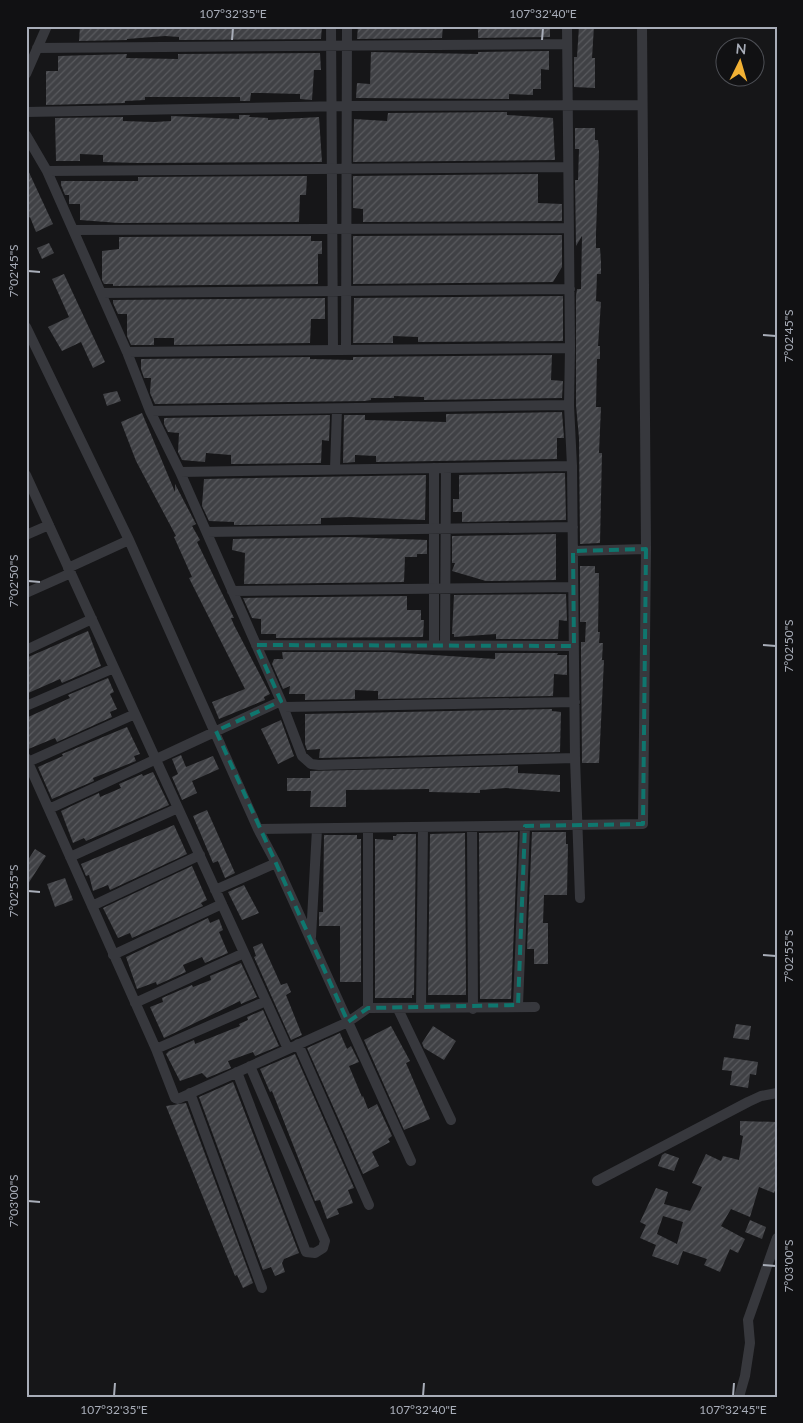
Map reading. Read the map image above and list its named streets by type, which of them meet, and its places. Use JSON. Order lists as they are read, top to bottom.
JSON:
{
  "north": "top",
  "coordinates": [
    "107°32'35\"E",
    "107°32'40\"E",
    "7°02'45\"S",
    "7°02'50\"S",
    "7°02'55\"S",
    "7°03'00\"S",
    "107°32'45\"E"
  ]
}
